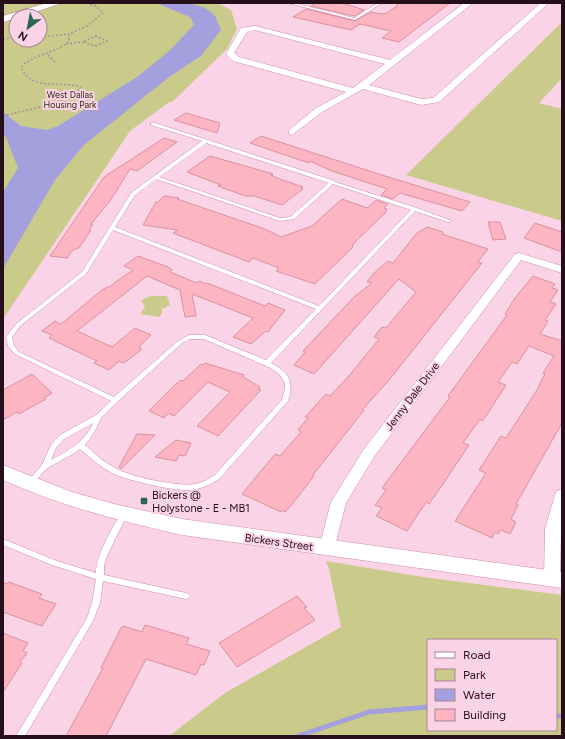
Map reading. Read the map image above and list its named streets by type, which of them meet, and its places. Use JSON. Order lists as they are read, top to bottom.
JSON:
{
  "streets": {
    "street": ["Jenny Dale Drive", "Bickers Street"]
  },
  "crossings": [
    ["Jenny Dale Drive", "Bickers Street"]
  ],
  "parks": ["West Dallas Housing Park"],
  "places": {
    "transit": ["Bickers @ Holystone - E - MB1"]
  },
  "legend": [
    "Road",
    "Park",
    "Water",
    "Building"
  ],
  "north": "bottom left"
}
